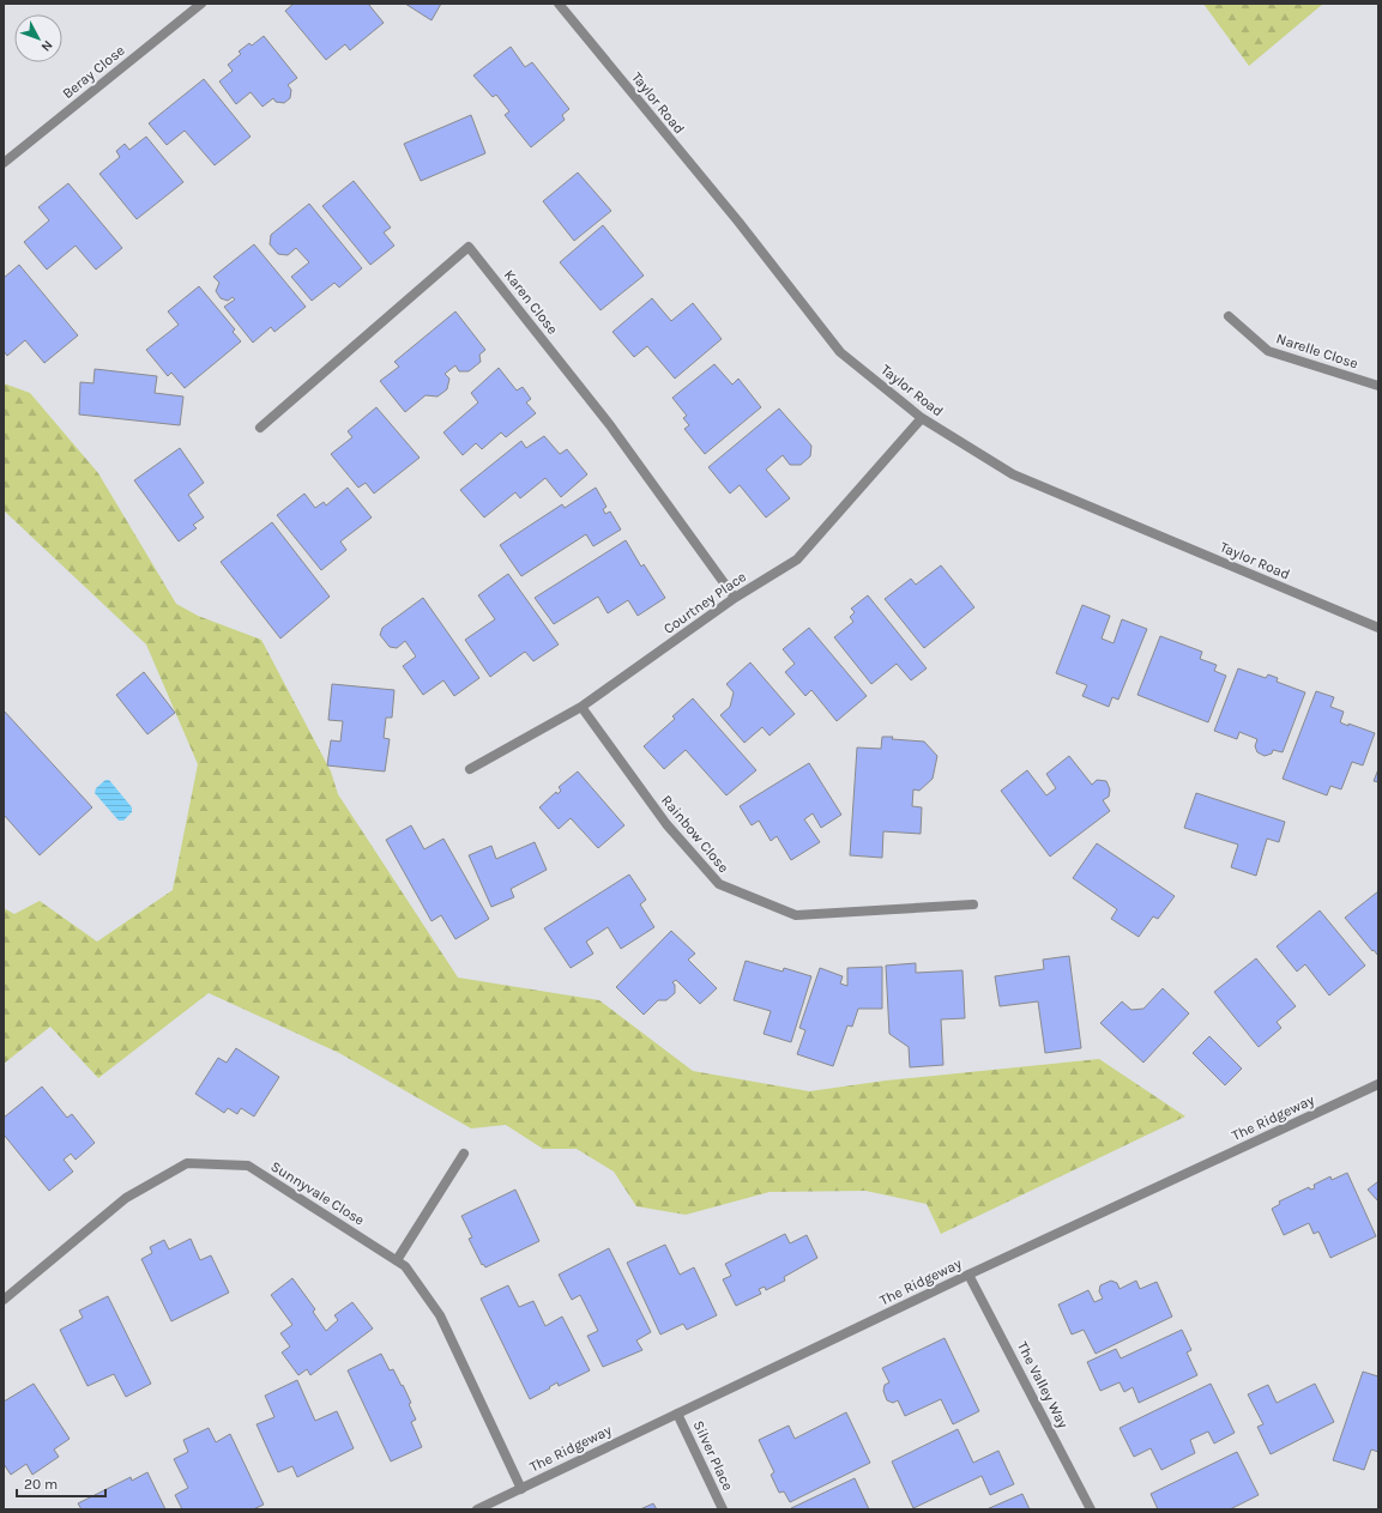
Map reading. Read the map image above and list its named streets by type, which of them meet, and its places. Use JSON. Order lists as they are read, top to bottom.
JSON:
{
  "streets": {
    "street": [
      "Beray Close",
      "Taylor Road",
      "Karen Close",
      "Narelle Close",
      "Courtney Place",
      "Rainbow Close",
      "The Ridgeway",
      "Sunnyvale Close",
      "The Valley Way",
      "Silver Place"
    ]
  },
  "crossings": [
    ["Taylor Road", "Courtney Place"],
    ["Karen Close", "Courtney Place"],
    ["Courtney Place", "Rainbow Close"],
    ["The Ridgeway", "Sunnyvale Close"],
    ["The Ridgeway", "The Valley Way"],
    ["The Ridgeway", "Silver Place"]
  ],
  "scale_bar": "20 m",
  "north": "bottom right"
}
